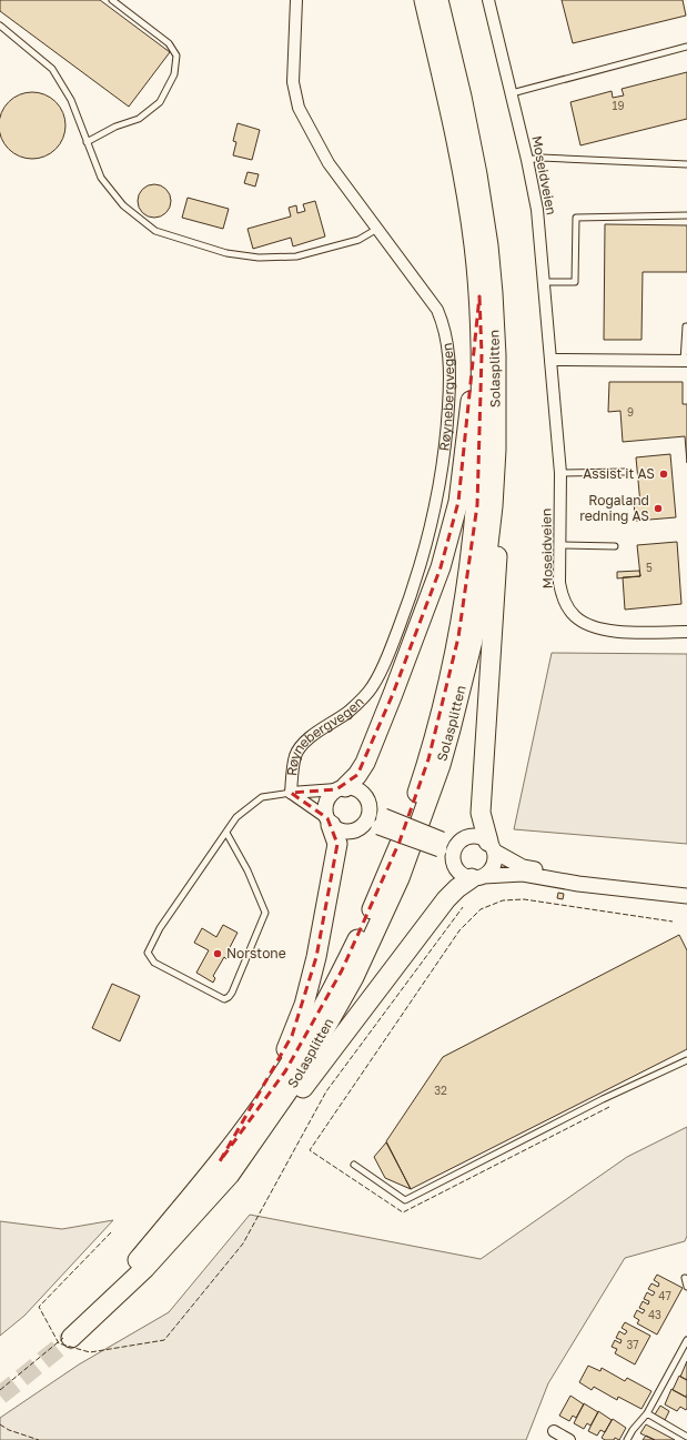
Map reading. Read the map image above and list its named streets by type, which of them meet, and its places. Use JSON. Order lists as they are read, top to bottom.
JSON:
{
  "streets": {
    "highway": ["Solasplitten"],
    "street": ["Moseidveien", "Røynebergvegen"]
  },
  "places": ["Assist it AS", "Rogaland redning AS", "Norstone"],
  "house_numbers": [
    "19",
    "9",
    "5",
    "32",
    "47",
    "43",
    "37"
  ]
}
